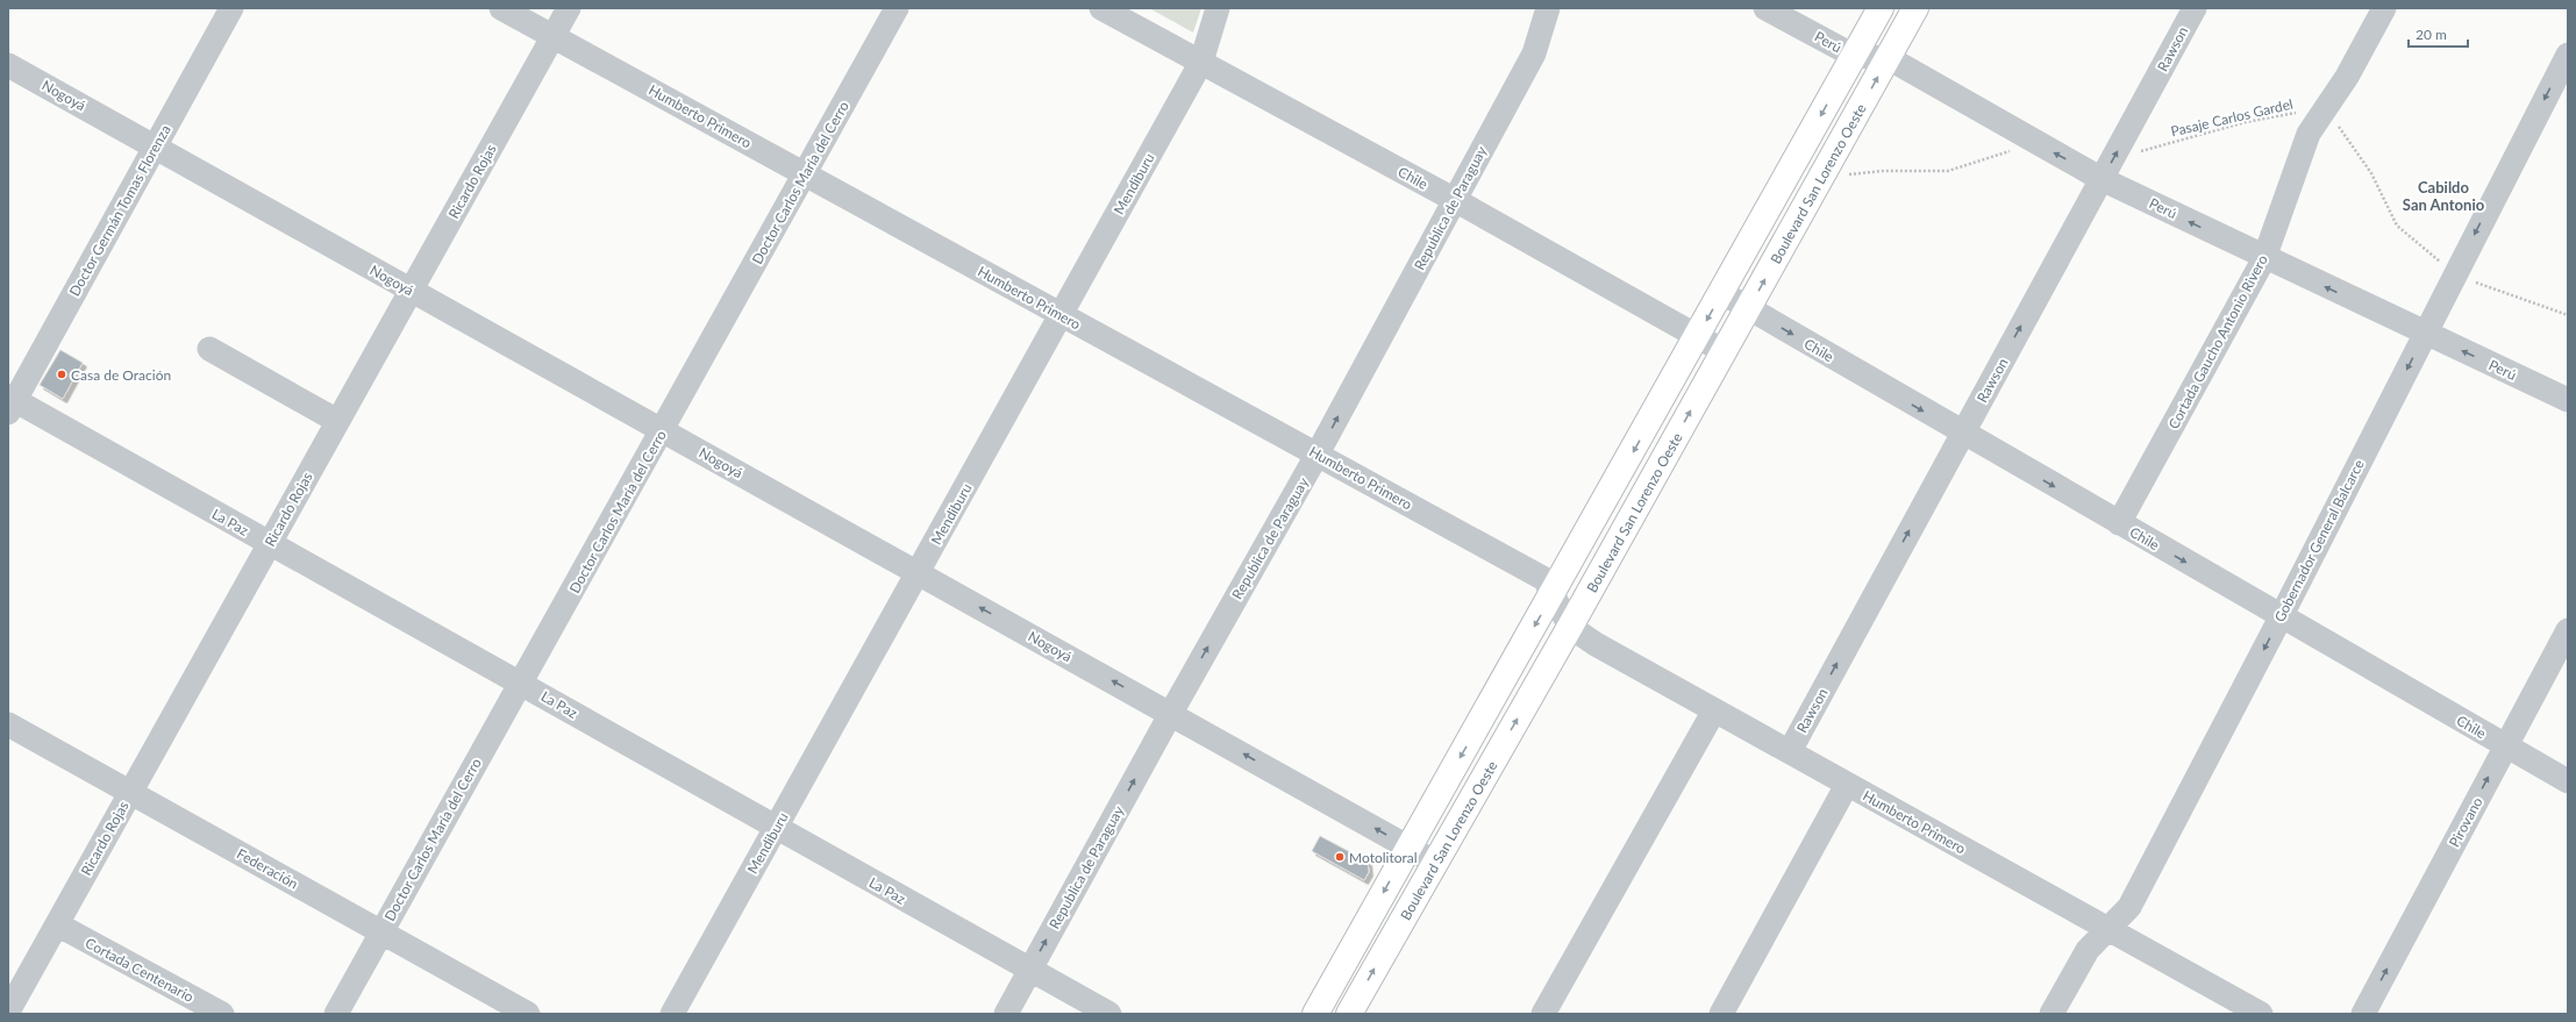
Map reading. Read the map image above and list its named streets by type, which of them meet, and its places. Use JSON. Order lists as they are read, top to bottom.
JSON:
{
  "streets": {
    "main road": ["Boulevard San Lorenzo Oeste"],
    "street": [
      "Perú",
      "Rawson",
      "Nogoyá",
      "Humberto Primero",
      "Chile",
      "Ricardo Rojas",
      "Doctor Carlos María del Cerro",
      "Mendiburu",
      "Republica de Paraguay",
      "Doctor Germán Tomas Florenza",
      "Cortada Gaucho Antonio Rivero",
      "La Paz",
      "Gobernador General Balcarce",
      "Pirovano",
      "Federación",
      "Cortada Centenario"
    ],
    "path": ["Pasaje Carlos Gardel"]
  },
  "crossings": [
    ["Perú", "Rawson"],
    ["Perú", "Pasaje Carlos Gardel"],
    ["Perú", "Boulevard San Lorenzo Oeste"],
    ["Perú", "Cortada Gaucho Antonio Rivero"],
    ["Perú", "Gobernador General Balcarce"],
    ["Rawson", "Humberto Primero"],
    ["Rawson", "Pasaje Carlos Gardel"],
    ["Rawson", "Chile"],
    ["Nogoyá", "Ricardo Rojas"],
    ["Nogoyá", "Doctor Carlos María del Cerro"],
    ["Nogoyá", "Mendiburu"],
    ["Nogoyá", "Boulevard San Lorenzo Oeste"],
    ["Nogoyá", "Republica de Paraguay"],
    ["Nogoyá", "Doctor Germán Tomas Florenza"],
    ["Humberto Primero", "Ricardo Rojas"],
    ["Humberto Primero", "Doctor Carlos María del Cerro"],
    ["Humberto Primero", "Mendiburu"],
    ["Humberto Primero", "Boulevard San Lorenzo Oeste"],
    ["Humberto Primero", "Republica de Paraguay"],
    ["Humberto Primero", "Gobernador General Balcarce"],
    ["Pasaje Carlos Gardel", "Cortada Gaucho Antonio Rivero"],
    ["Chile", "Mendiburu"],
    ["Chile", "Boulevard San Lorenzo Oeste"],
    ["Chile", "Republica de Paraguay"],
    ["Chile", "Cortada Gaucho Antonio Rivero"],
    ["Chile", "Gobernador General Balcarce"],
    ["Chile", "Pirovano"],
    ["Ricardo Rojas", "La Paz"],
    ["Ricardo Rojas", "Federación"],
    ["Ricardo Rojas", "Cortada Centenario"],
    ["Doctor Carlos María del Cerro", "La Paz"],
    ["Doctor Carlos María del Cerro", "Federación"],
    ["Mendiburu", "La Paz"],
    ["Republica de Paraguay", "La Paz"],
    ["Doctor Germán Tomas Florenza", "La Paz"]
  ],
  "one_way": [
    "Perú",
    "Rawson",
    "Chile",
    "Republica de Paraguay",
    "Gobernador General Balcarce",
    "Pirovano"
  ],
  "districts": ["Cabildo San Antonio"],
  "places": ["Casa de Oración", "Motolitoral"],
  "scale_bar": "20 m"
}
